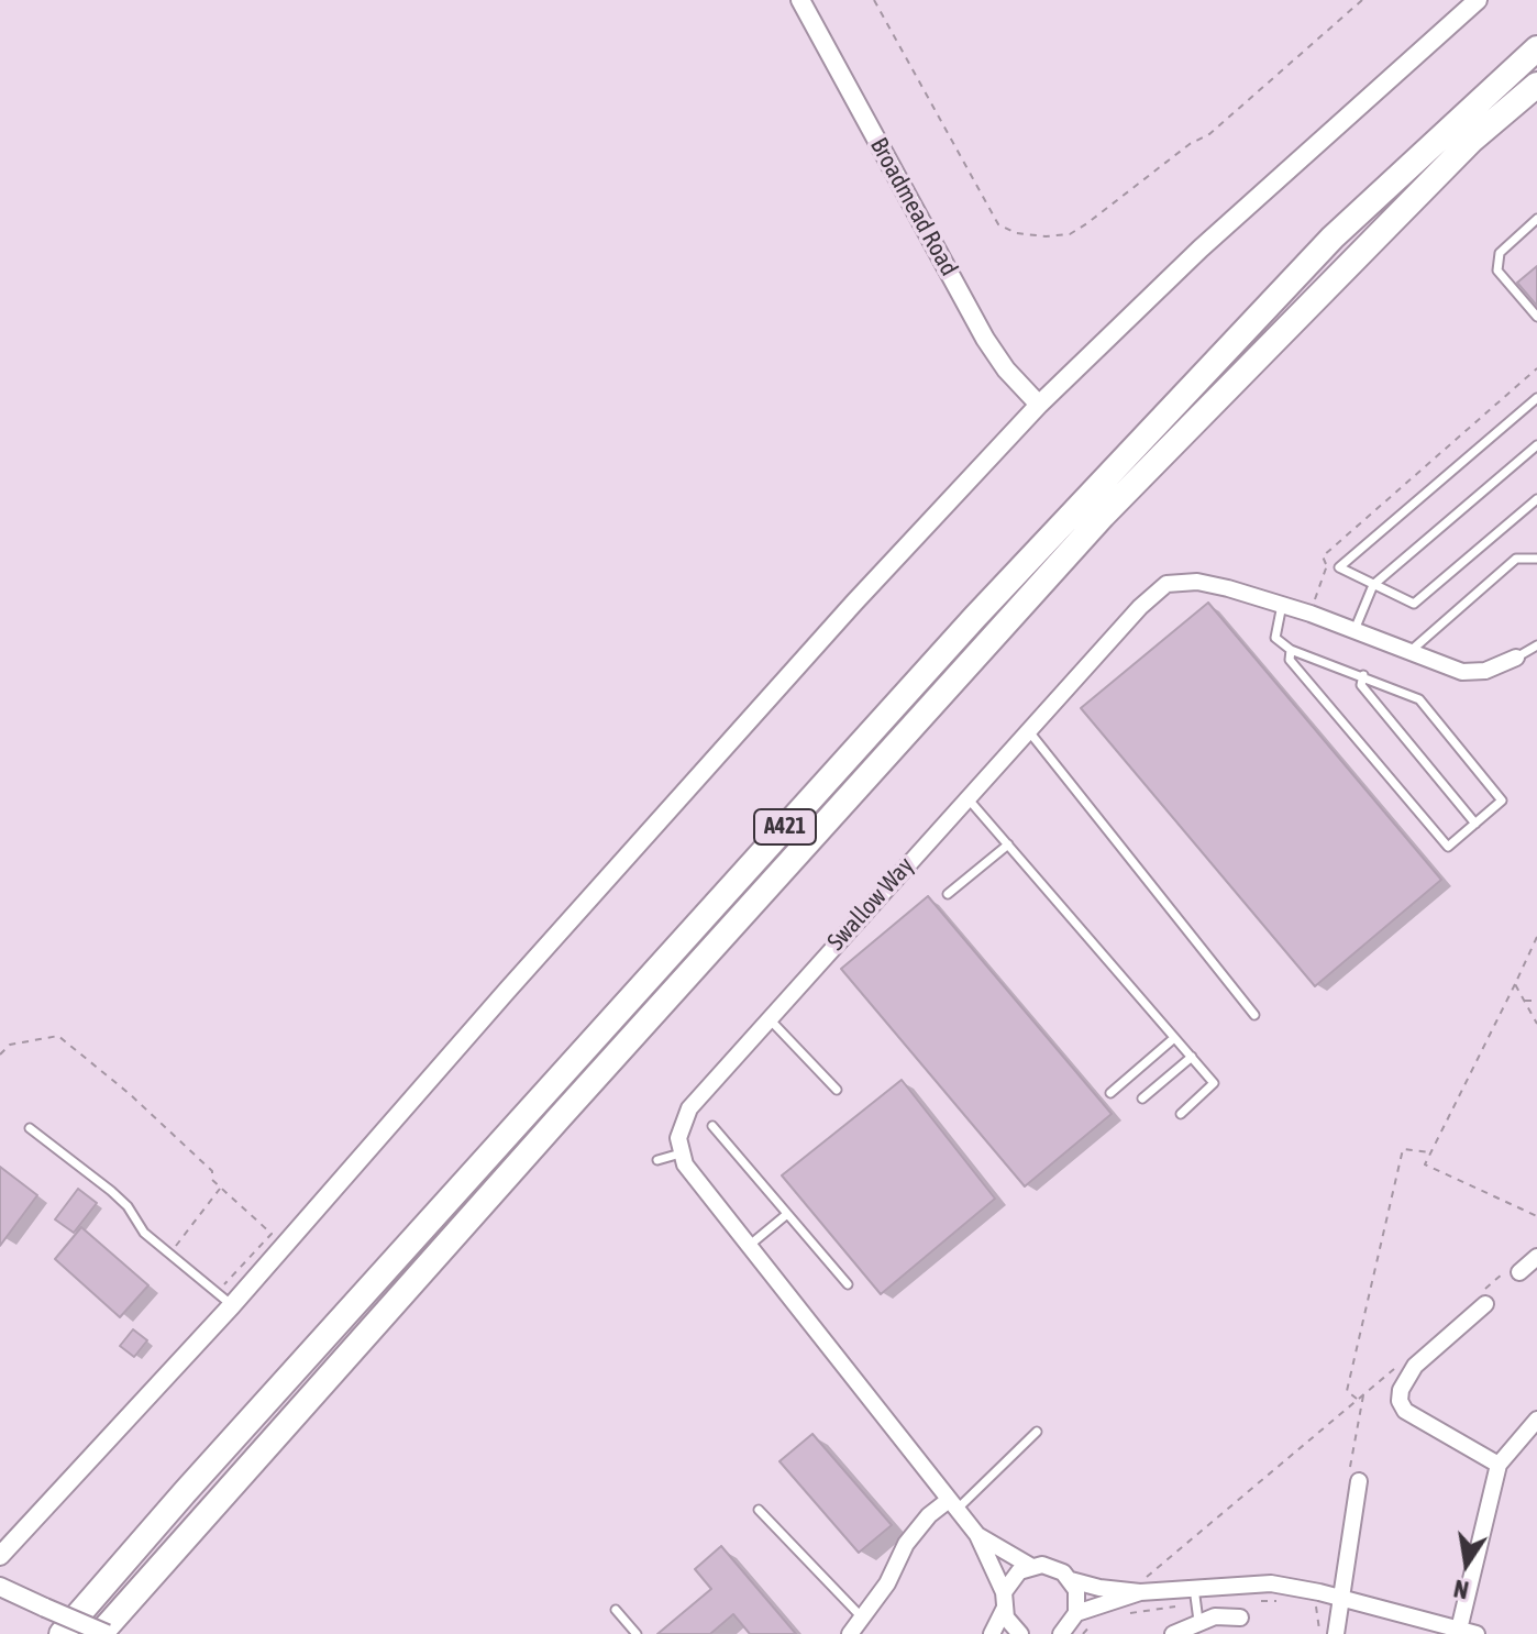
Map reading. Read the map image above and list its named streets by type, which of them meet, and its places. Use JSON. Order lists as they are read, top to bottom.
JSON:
{
  "streets": {
    "highway": ["A421"],
    "street": ["Broadmead Road", "Swallow Way"]
  },
  "north": "bottom"
}
